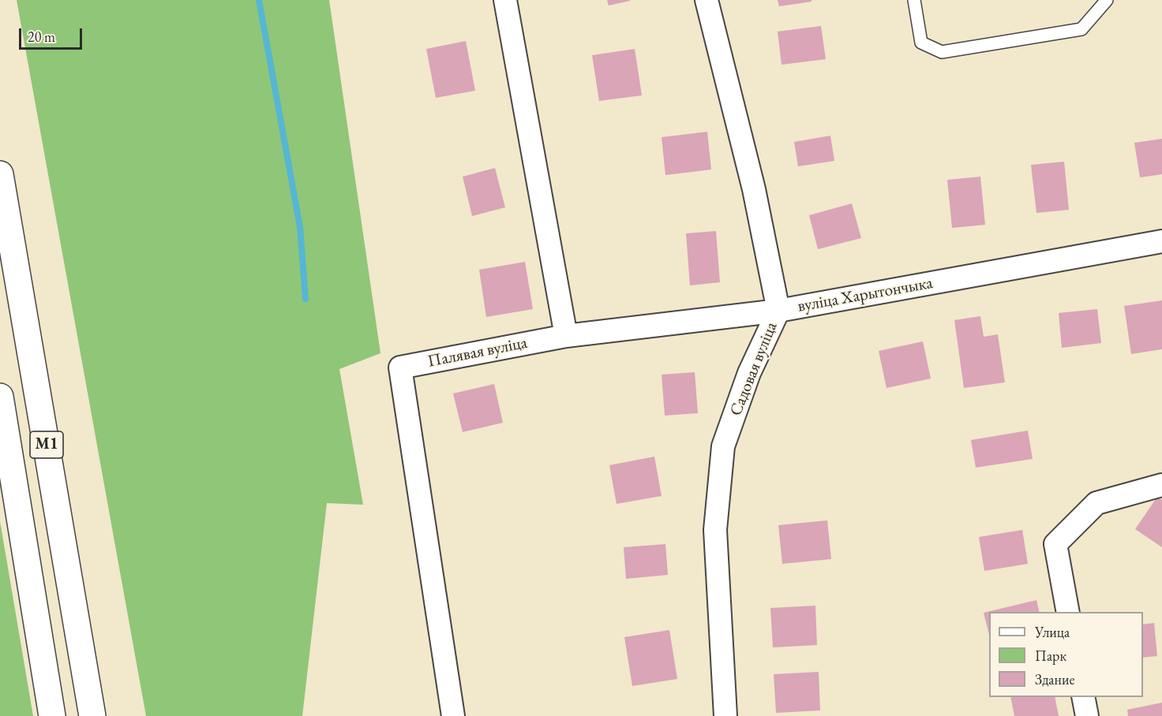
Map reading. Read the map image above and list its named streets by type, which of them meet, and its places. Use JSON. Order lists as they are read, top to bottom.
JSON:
{
  "streets": {
    "highway": ["М1"],
    "street": ["вуліца Харытончыка", "Палявая вуліца", "Садовая вуліца"]
  },
  "crossings": [
    ["вуліца Харытончыка", "Палявая вуліца"],
    ["вуліца Харытончыка", "Садовая вуліца"]
  ],
  "legend": ["Улица", "Парк", "Здание"],
  "scale_bar": "20 m"
}
